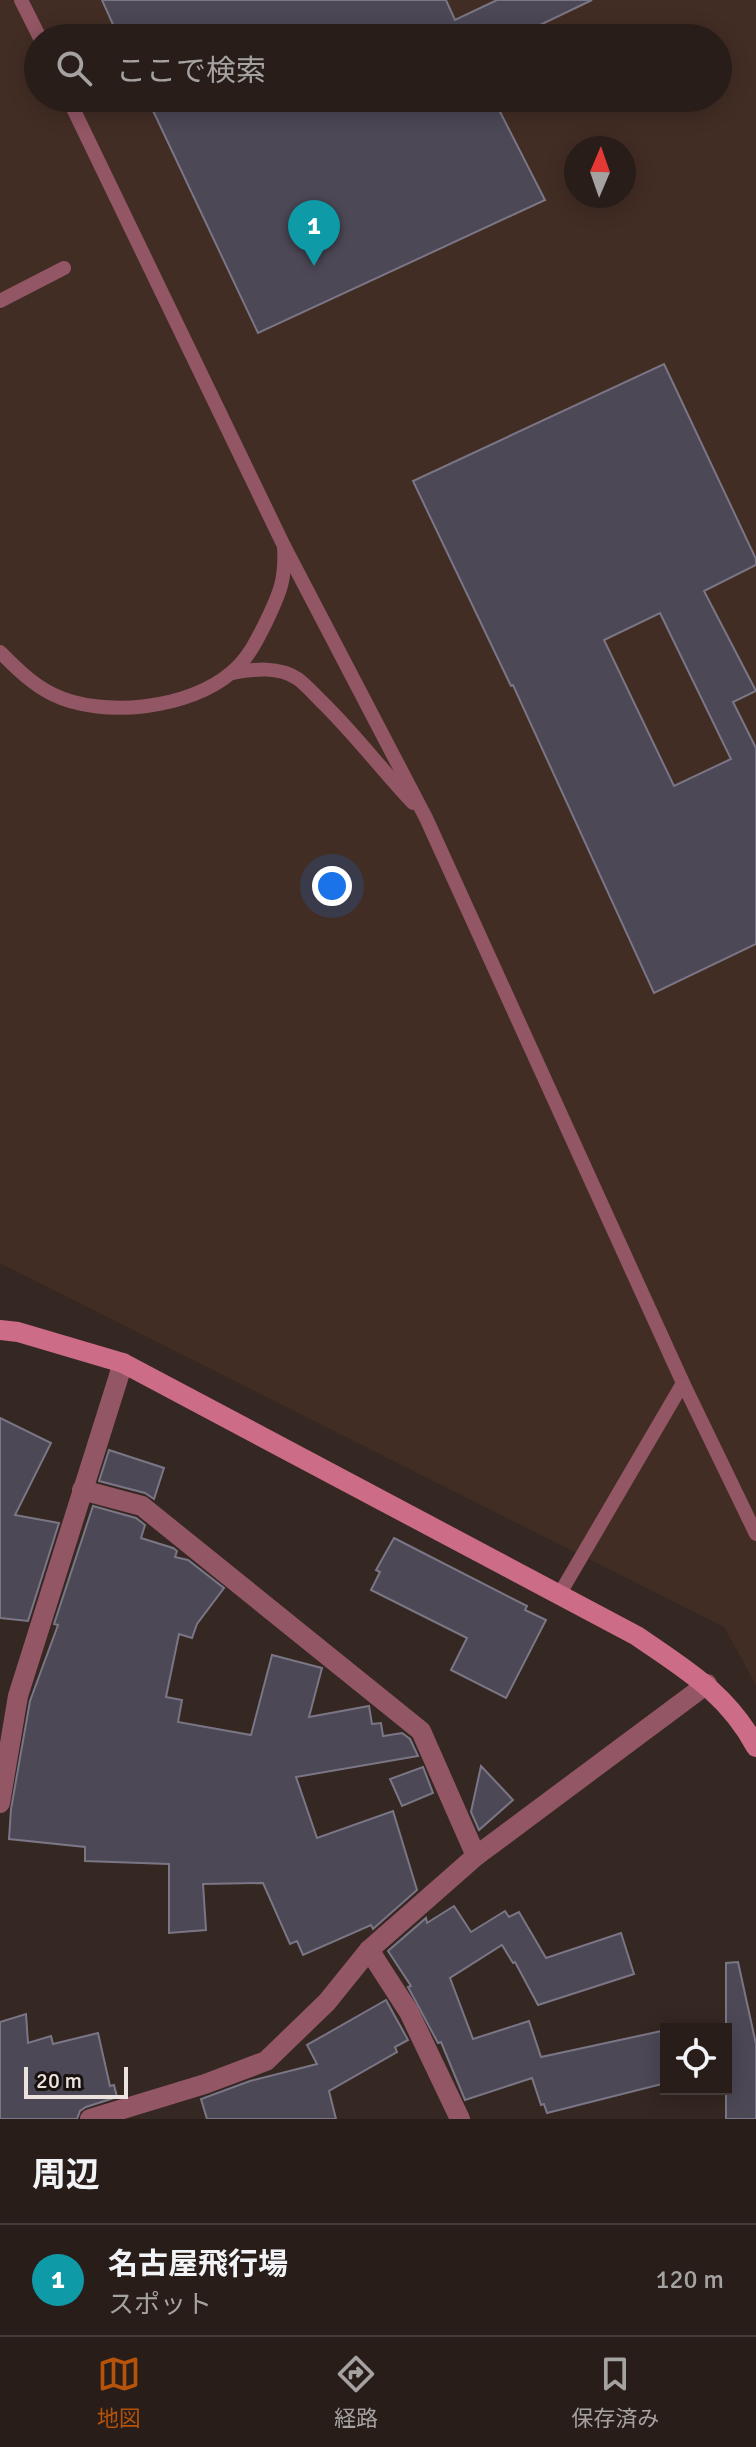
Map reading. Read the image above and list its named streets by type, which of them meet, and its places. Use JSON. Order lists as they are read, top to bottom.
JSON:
{
  "scale_bar": "20 m",
  "north": "top",
  "page": {
    "search": "ここで検索",
    "pins": "1",
    "scale": "20 m",
    "heading": "周辺",
    "list": [
      {
        "mark": "1",
        "name": "名古屋飛行場",
        "note": "スポット",
        "value": "120 m"
      }
    ],
    "nav": ["地図", "経路", "保存済み"]
  }
}
